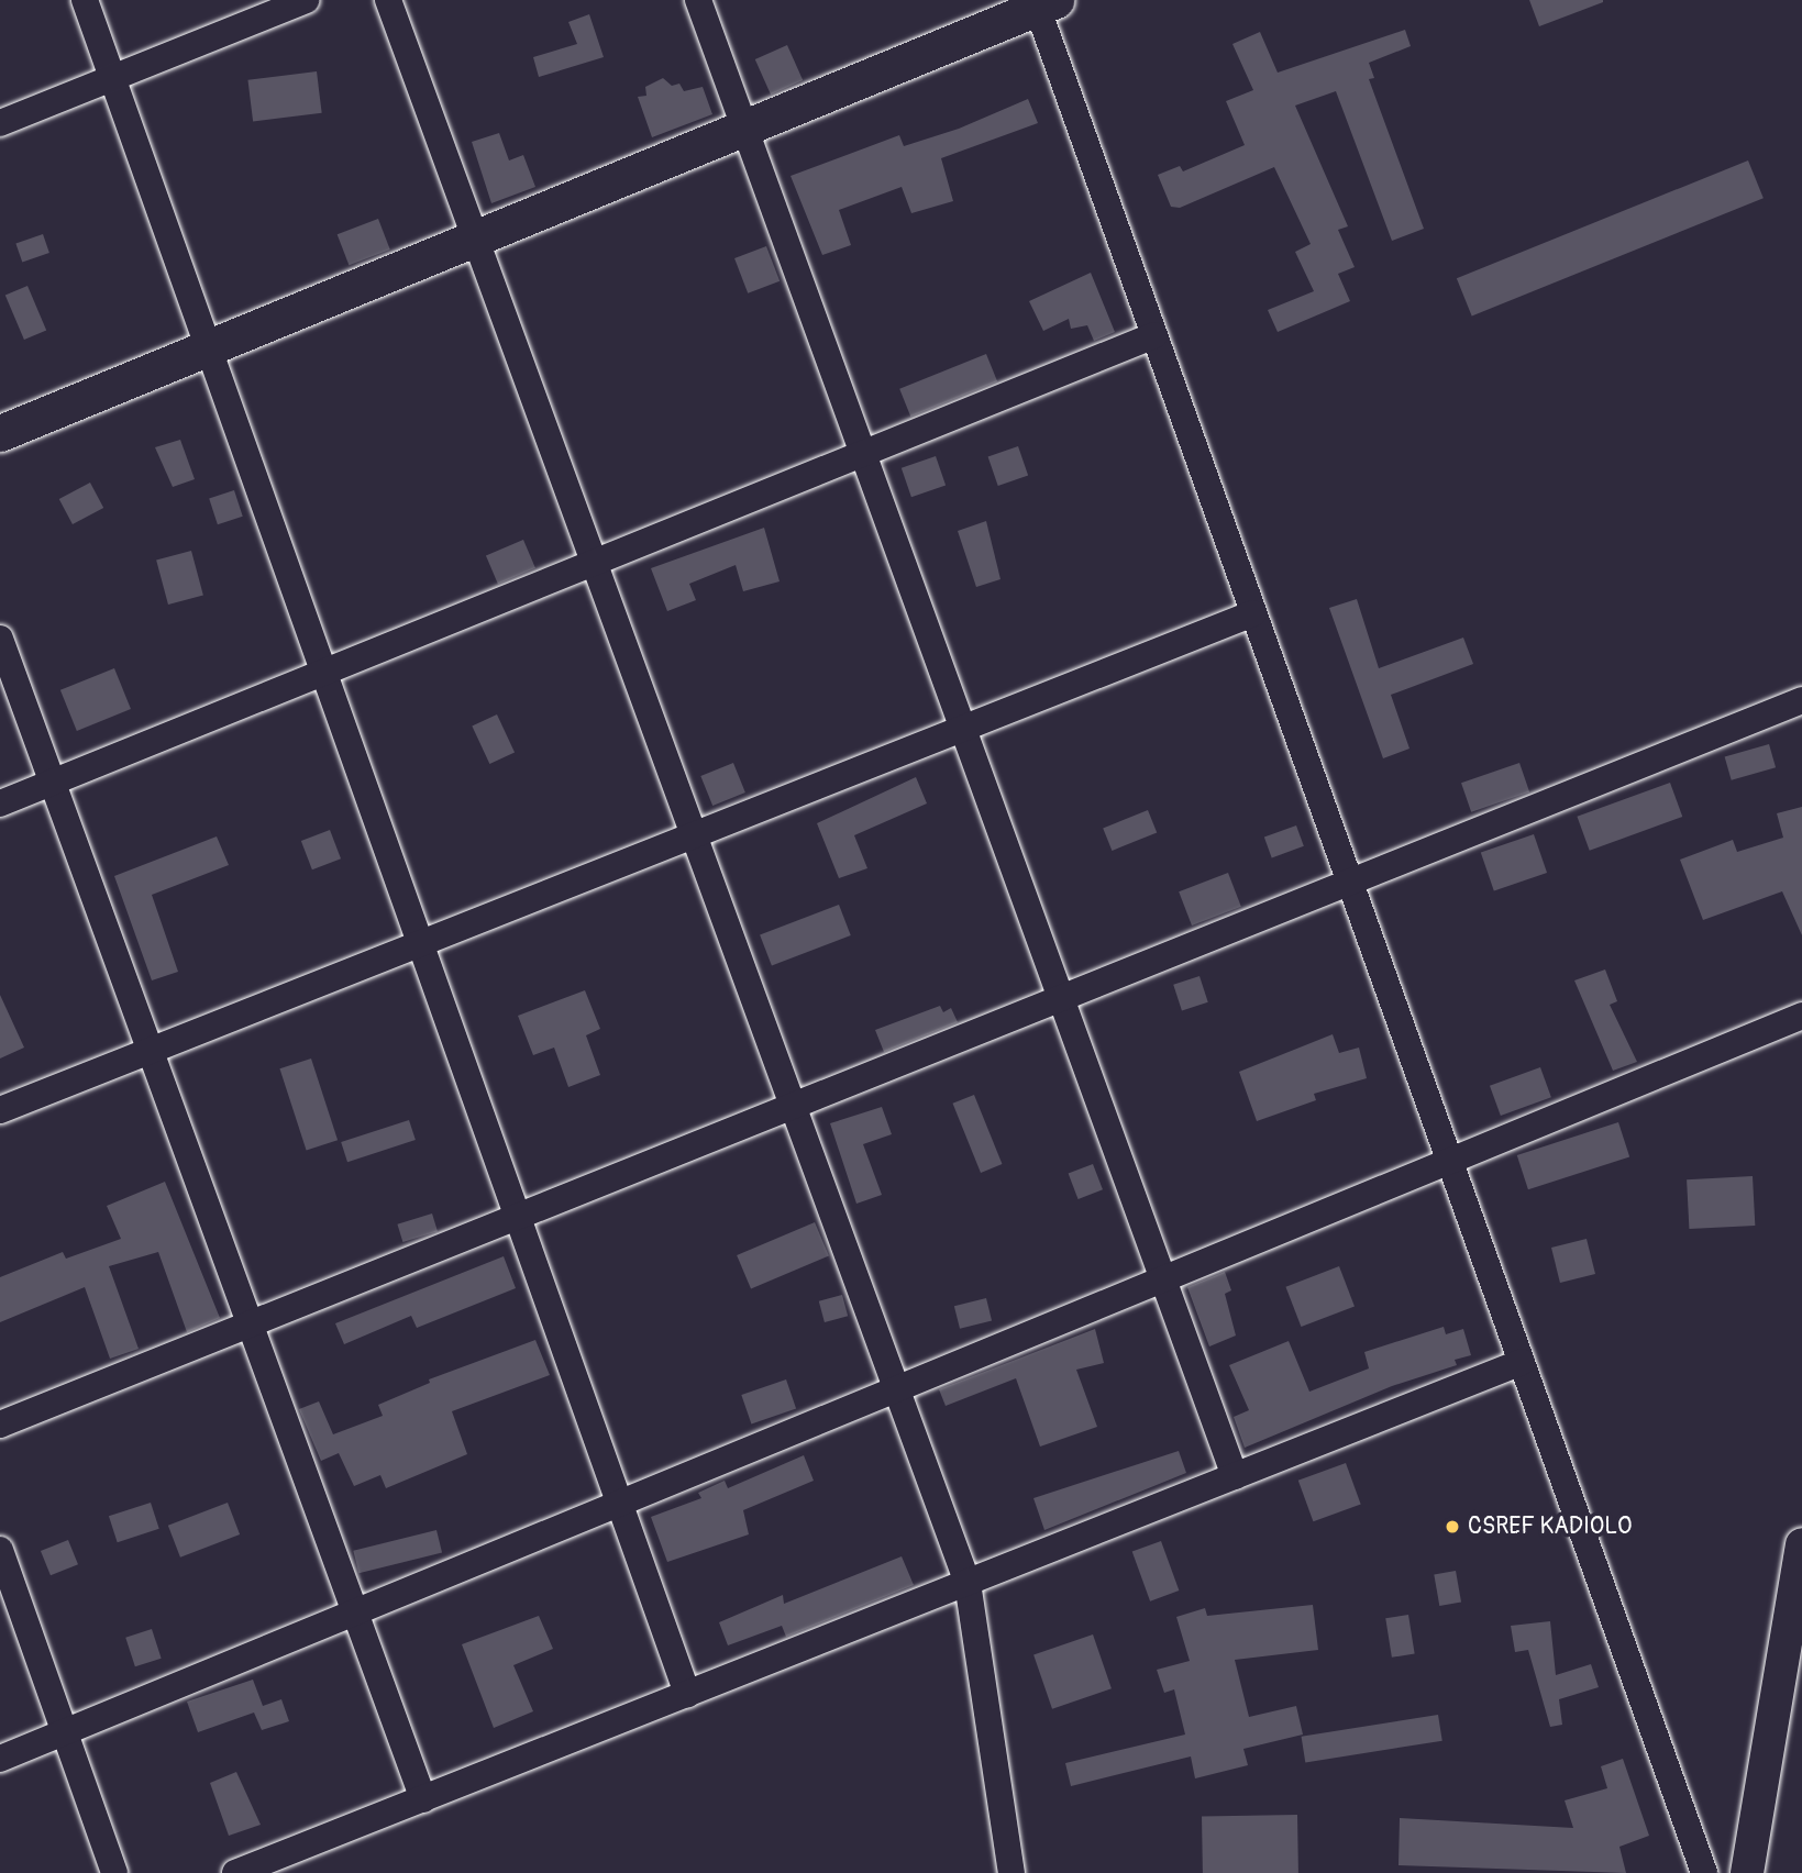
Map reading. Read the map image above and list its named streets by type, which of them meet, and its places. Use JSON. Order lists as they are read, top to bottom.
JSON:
{
  "places": ["CSREF KADIOLO"]
}
